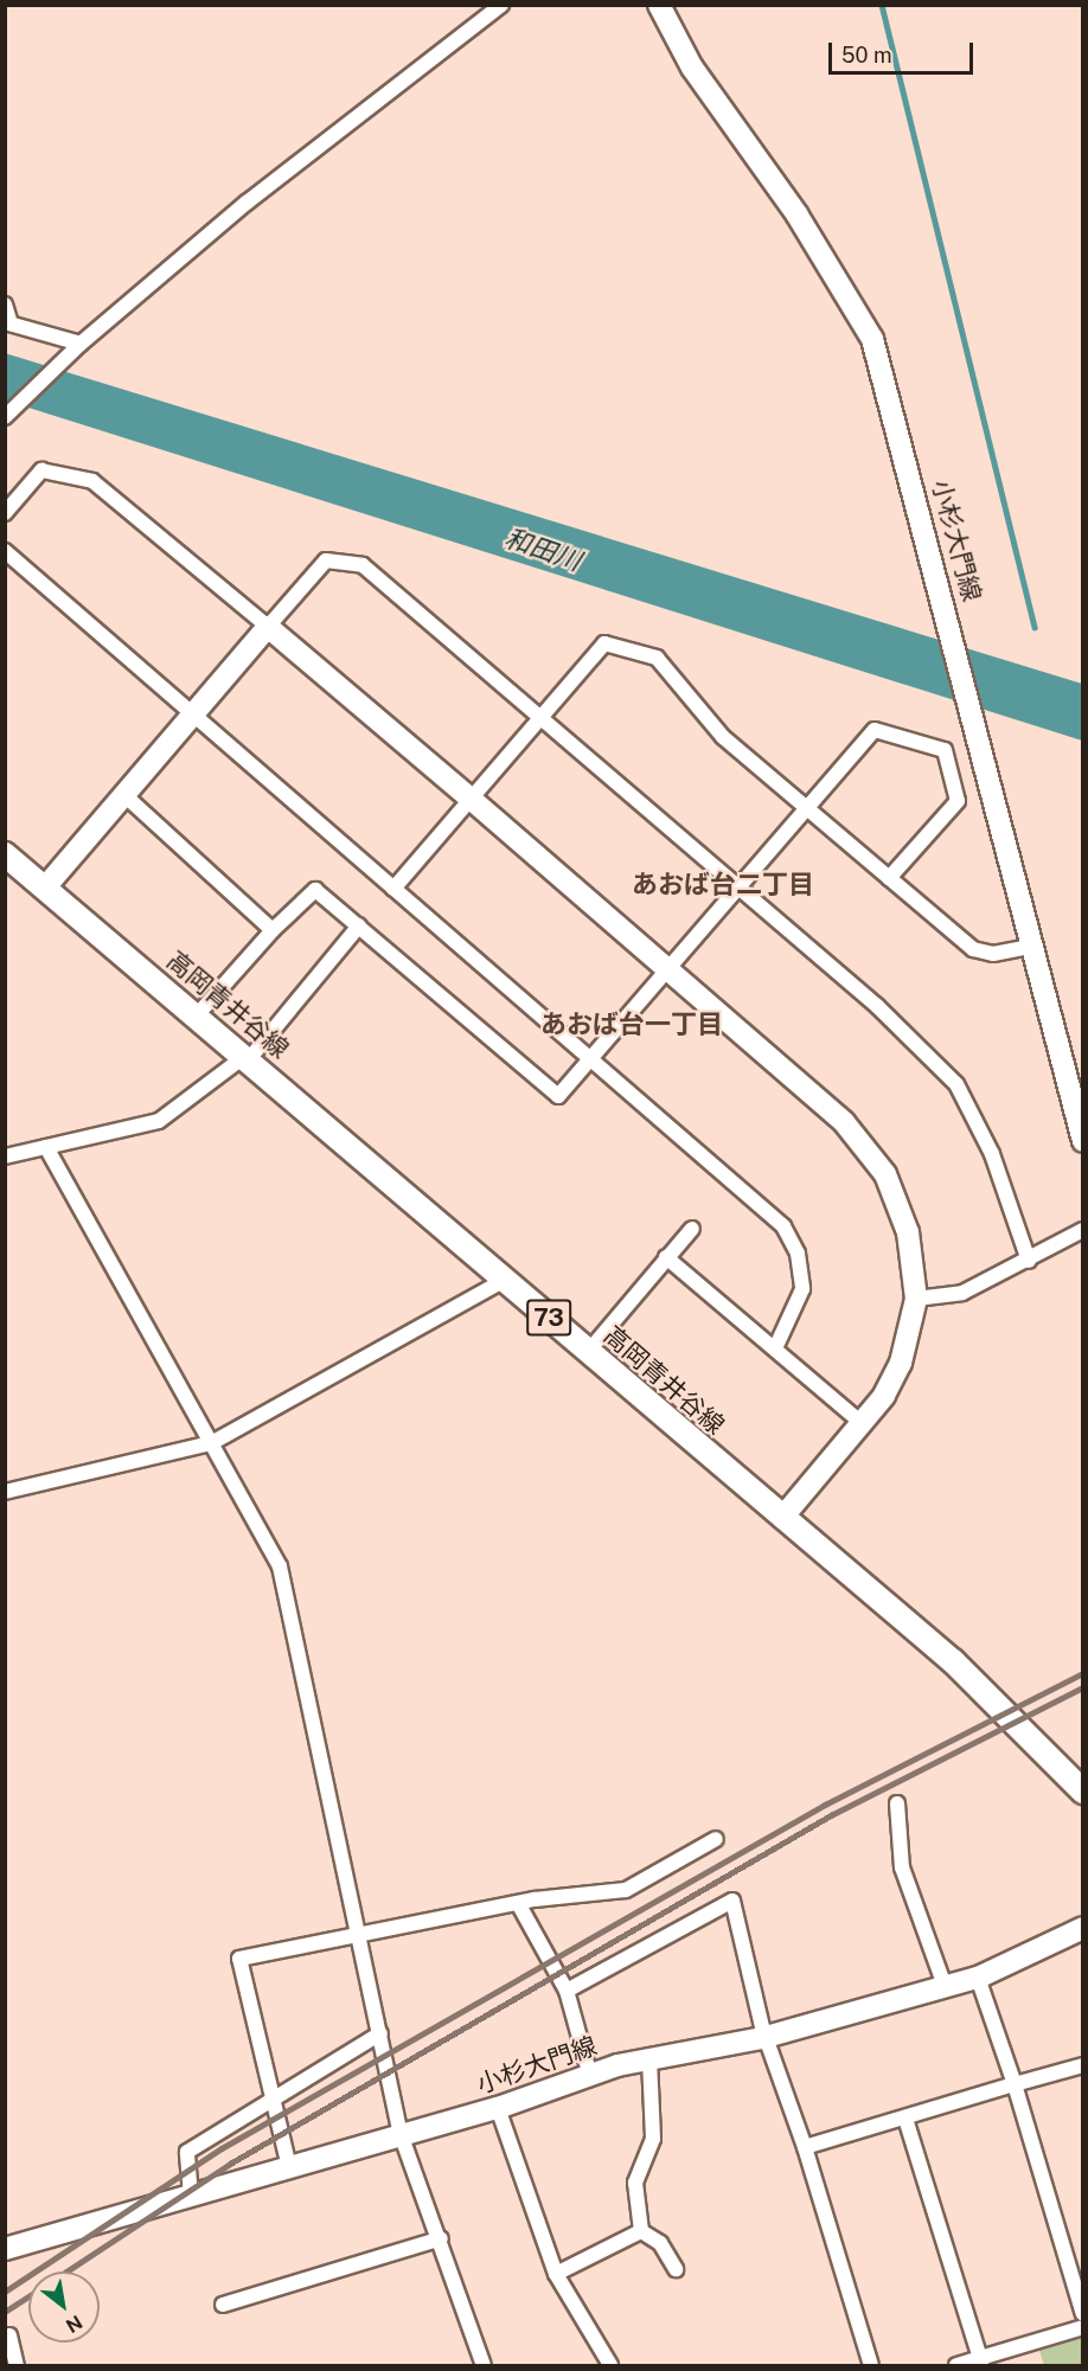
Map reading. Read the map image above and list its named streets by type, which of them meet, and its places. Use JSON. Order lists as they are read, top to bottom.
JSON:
{
  "streets": {
    "main road": ["小杉大門線", "高岡青井谷線", "73"]
  },
  "districts": ["あおば台二丁目", "あおば台一丁目"],
  "water": ["和田川"],
  "scale_bar": "50 m",
  "north": "bottom right"
}
